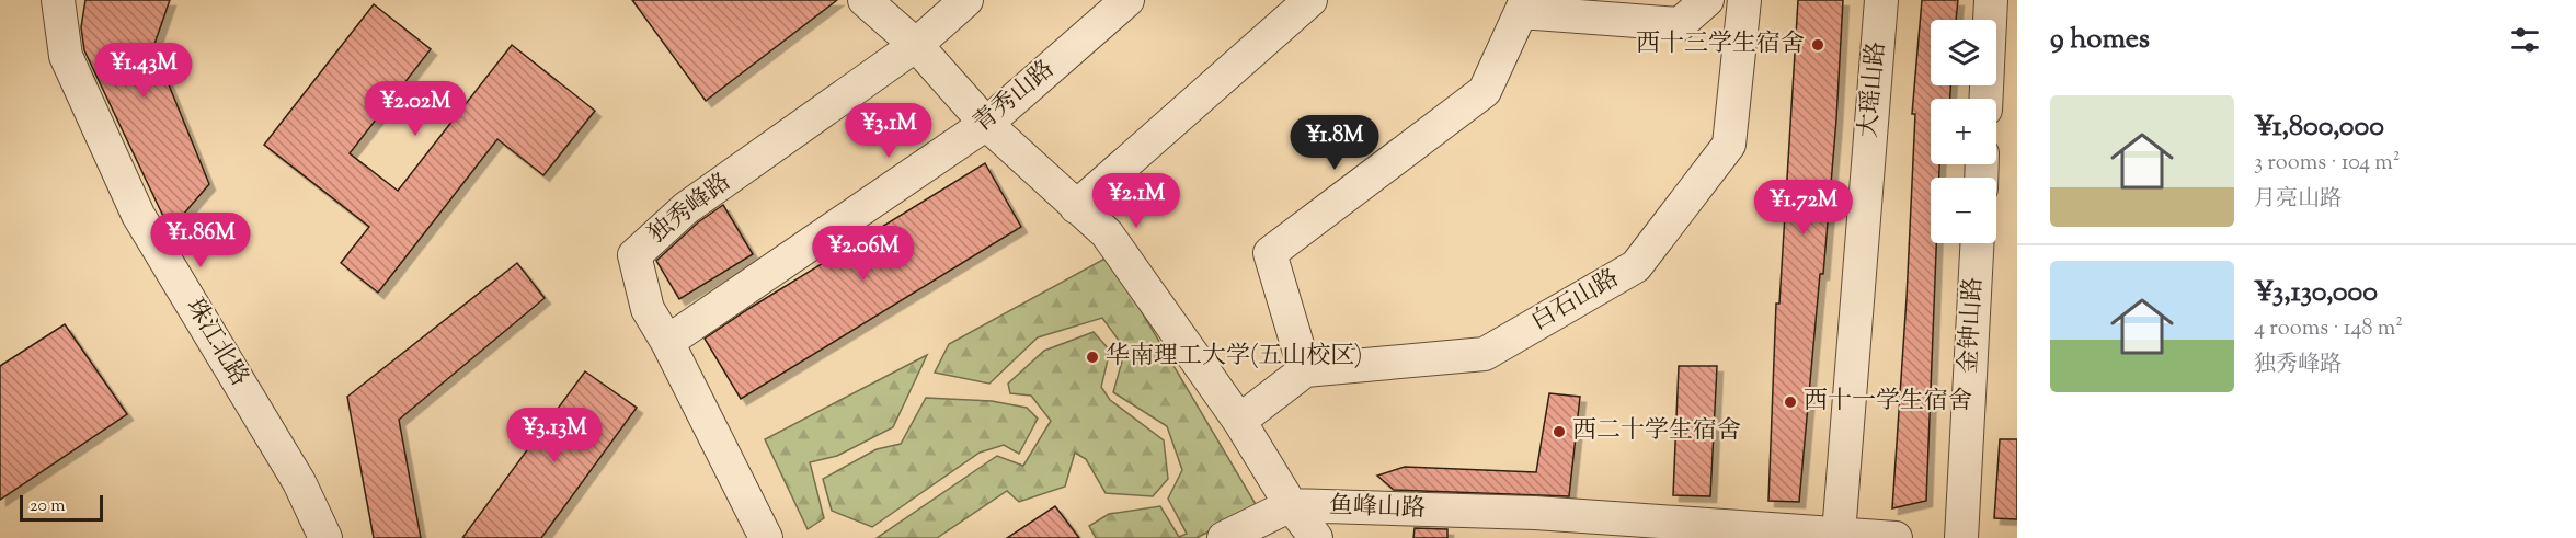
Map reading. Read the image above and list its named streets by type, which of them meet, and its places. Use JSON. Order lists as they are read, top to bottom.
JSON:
{
  "streets": {
    "street": [
      "大瑶山路",
      "青秀山路",
      "独秀峰路",
      "白石山路",
      "金钟山路",
      "珠江北路",
      "鱼峰山路"
    ]
  },
  "crossings": [
    ["大瑶山路", "鱼峰山路"],
    ["青秀山路", "独秀峰路"]
  ],
  "places": [
    "西十三学生宿舍",
    "华南理工大学(五山校区)",
    "西十一学生宿舍",
    "西二十学生宿舍"
  ],
  "scale_bar": "20 m",
  "page": {
    "heading": "9 homes",
    "map_buttons": ["+", "−"],
    "price": [
      "¥1.43M",
      "¥2.02M",
      "¥3.1M",
      "¥1.8M",
      "¥2.1M",
      "¥1.72M",
      "¥1.86M",
      "¥2.06M",
      "¥3.13M"
    ],
    "list": [
      {
        "name": "¥1,800,000",
        "note": "3 rooms · 104 m² · 月亮山路"
      },
      {
        "name": "¥3,130,000",
        "note": "4 rooms · 148 m² · 独秀峰路"
      }
    ],
    "scale": "20 m"
  }
}
